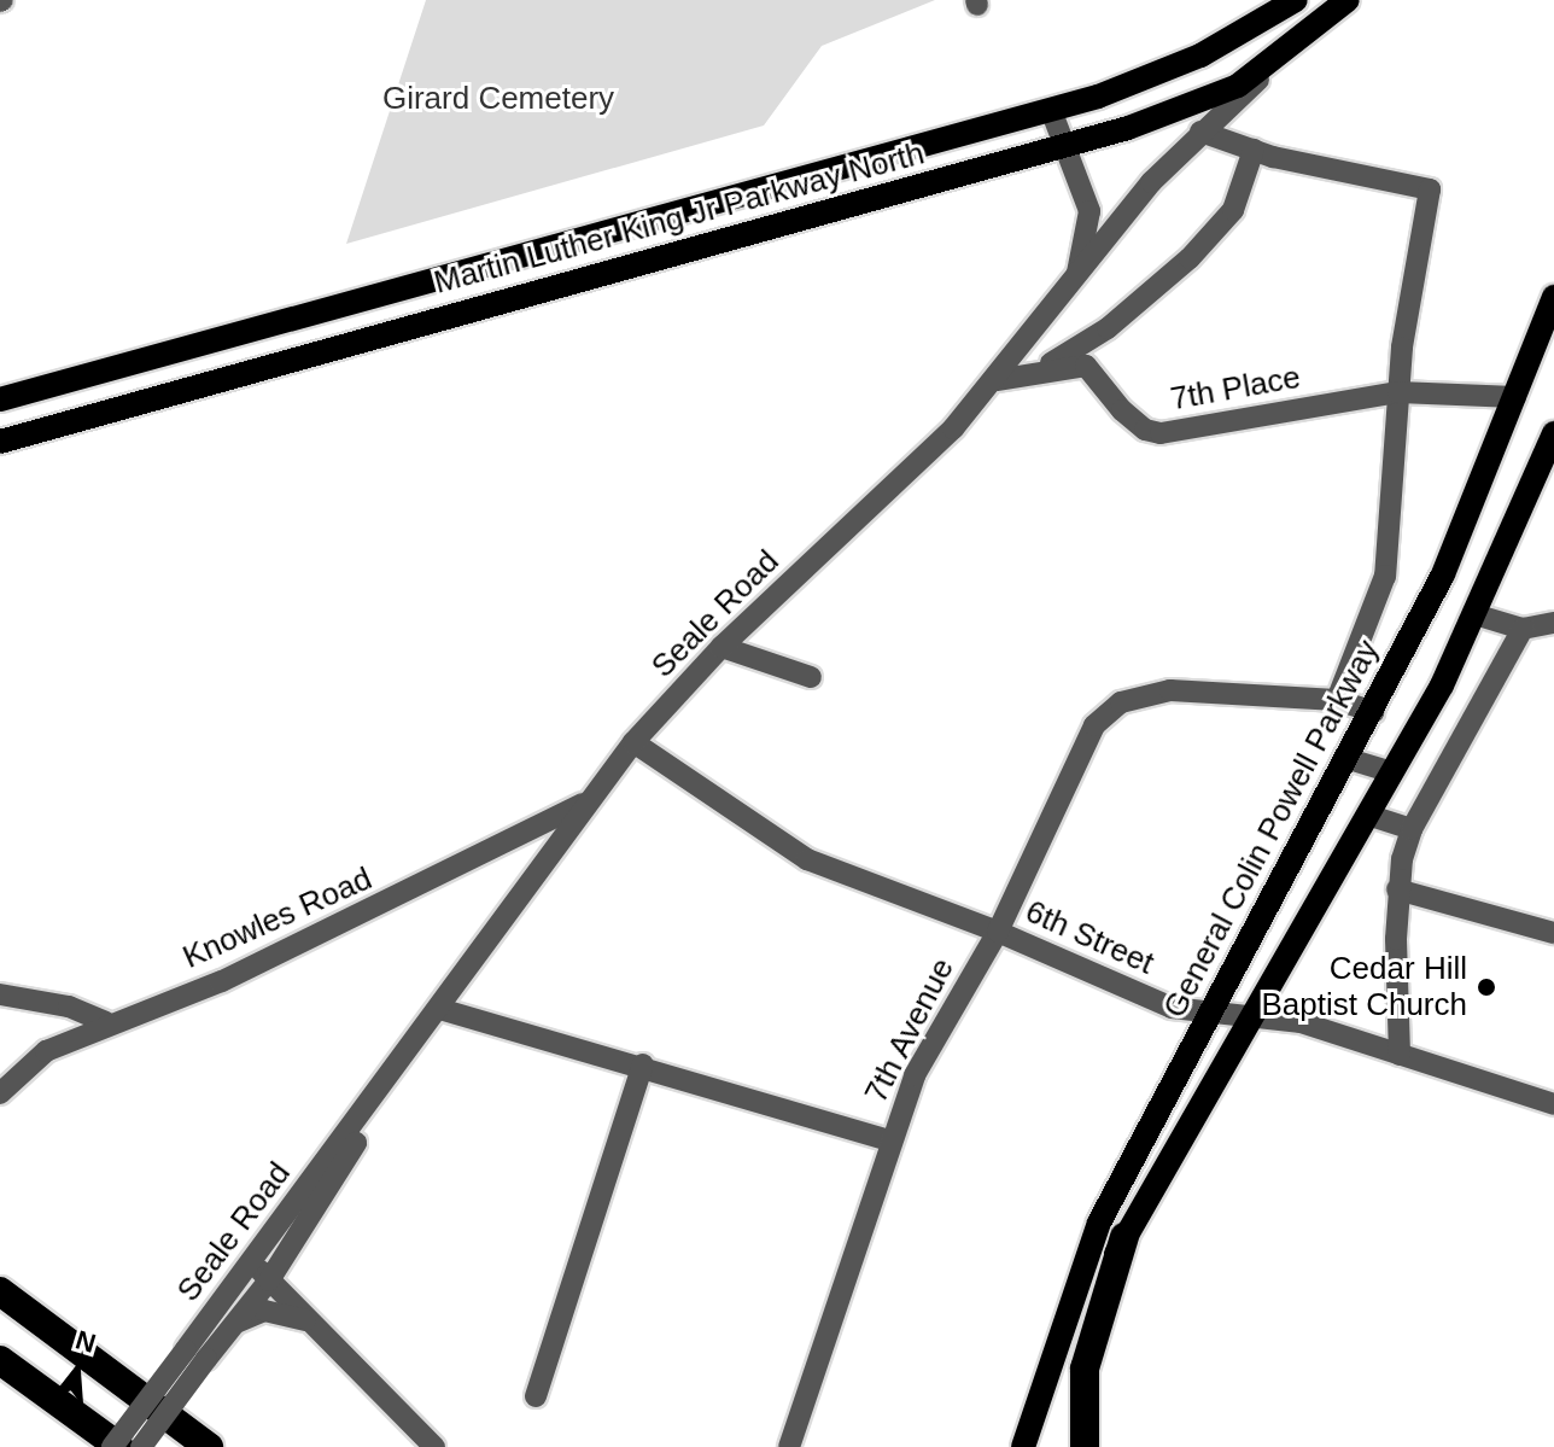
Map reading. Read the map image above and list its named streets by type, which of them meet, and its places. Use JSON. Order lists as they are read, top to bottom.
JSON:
{
  "streets": {
    "main road": ["Martin Luther King Jr Parkway North", "General Colin Powell Parkway"],
    "street": [
      "7th Place",
      "Seale Road",
      "Knowles Road",
      "6th Street",
      "7th Avenue"
    ]
  },
  "crossings": [
    ["Martin Luther King Jr Parkway North", "Seale Road"],
    ["7th Place", "Seale Road"],
    ["7th Place", "General Colin Powell Parkway"],
    ["Seale Road", "Knowles Road"],
    ["Seale Road", "6th Street"],
    ["General Colin Powell Parkway", "6th Street"],
    ["6th Street", "7th Avenue"]
  ],
  "parks": ["Girard Cemetery"],
  "places": ["Cedar Hill Baptist Church"],
  "north": "top"
}
